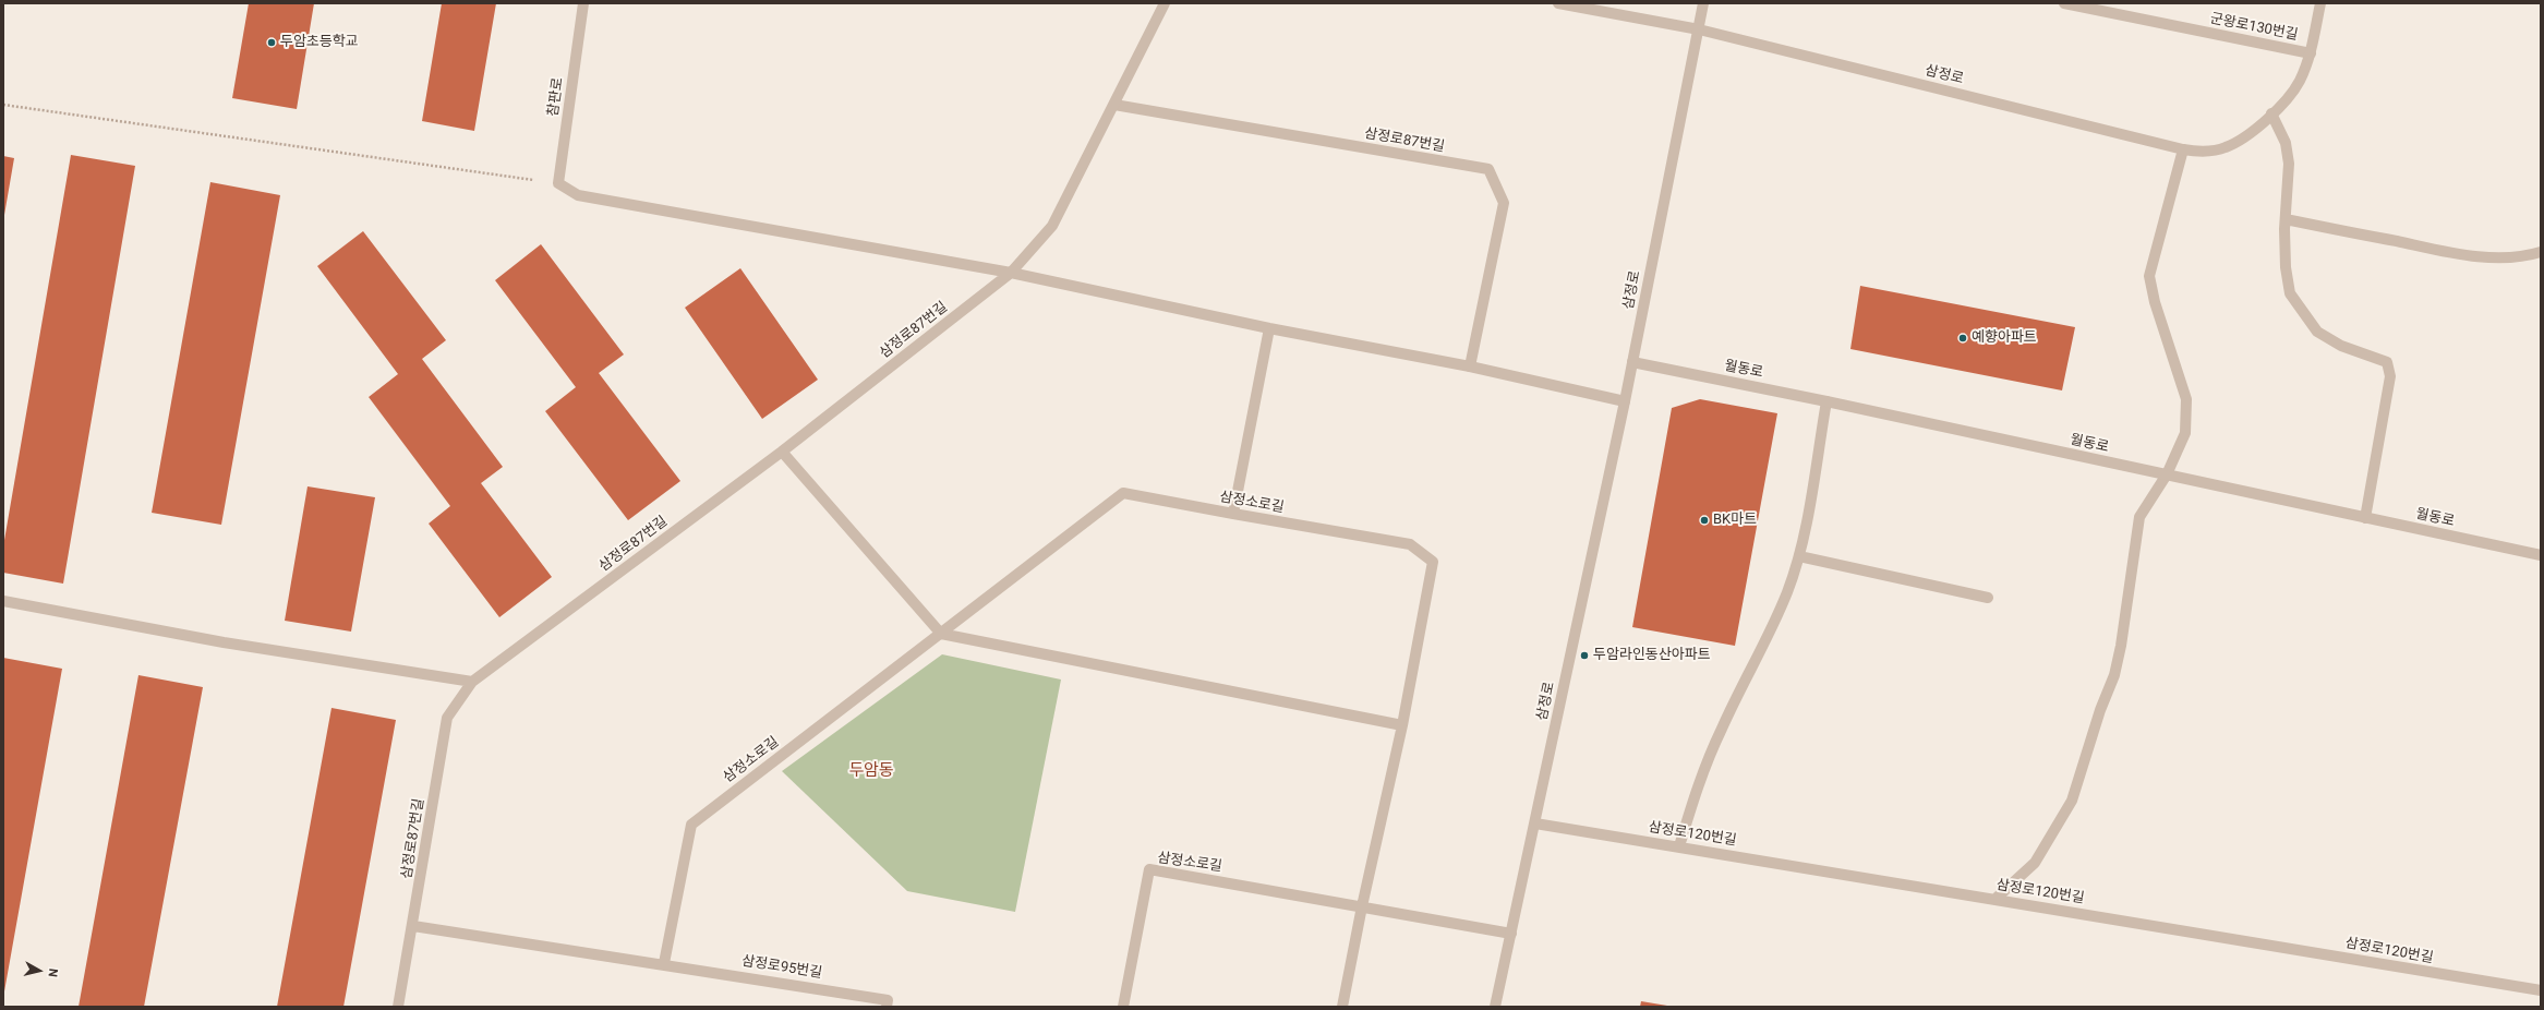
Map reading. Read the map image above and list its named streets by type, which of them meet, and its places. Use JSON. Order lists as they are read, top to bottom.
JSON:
{
  "streets": {
    "street": [
      "군왕로130번길",
      "삼정로",
      "참판로",
      "삼정로87번길",
      "월동로",
      "삼정소로길",
      "삼정로120번길",
      "삼정로95번길"
    ]
  },
  "crossings": [
    ["군왕로130번길", "삼정로"],
    ["삼정로", "월동로"],
    ["삼정로", "삼정로120번길"],
    ["삼정소로길", "삼정로95번길"]
  ],
  "districts": ["두암동"],
  "places": [
    "두암초등학교",
    "예향아파트",
    "BK마트",
    "두암라인동산아파트"
  ],
  "north": "right"
}
